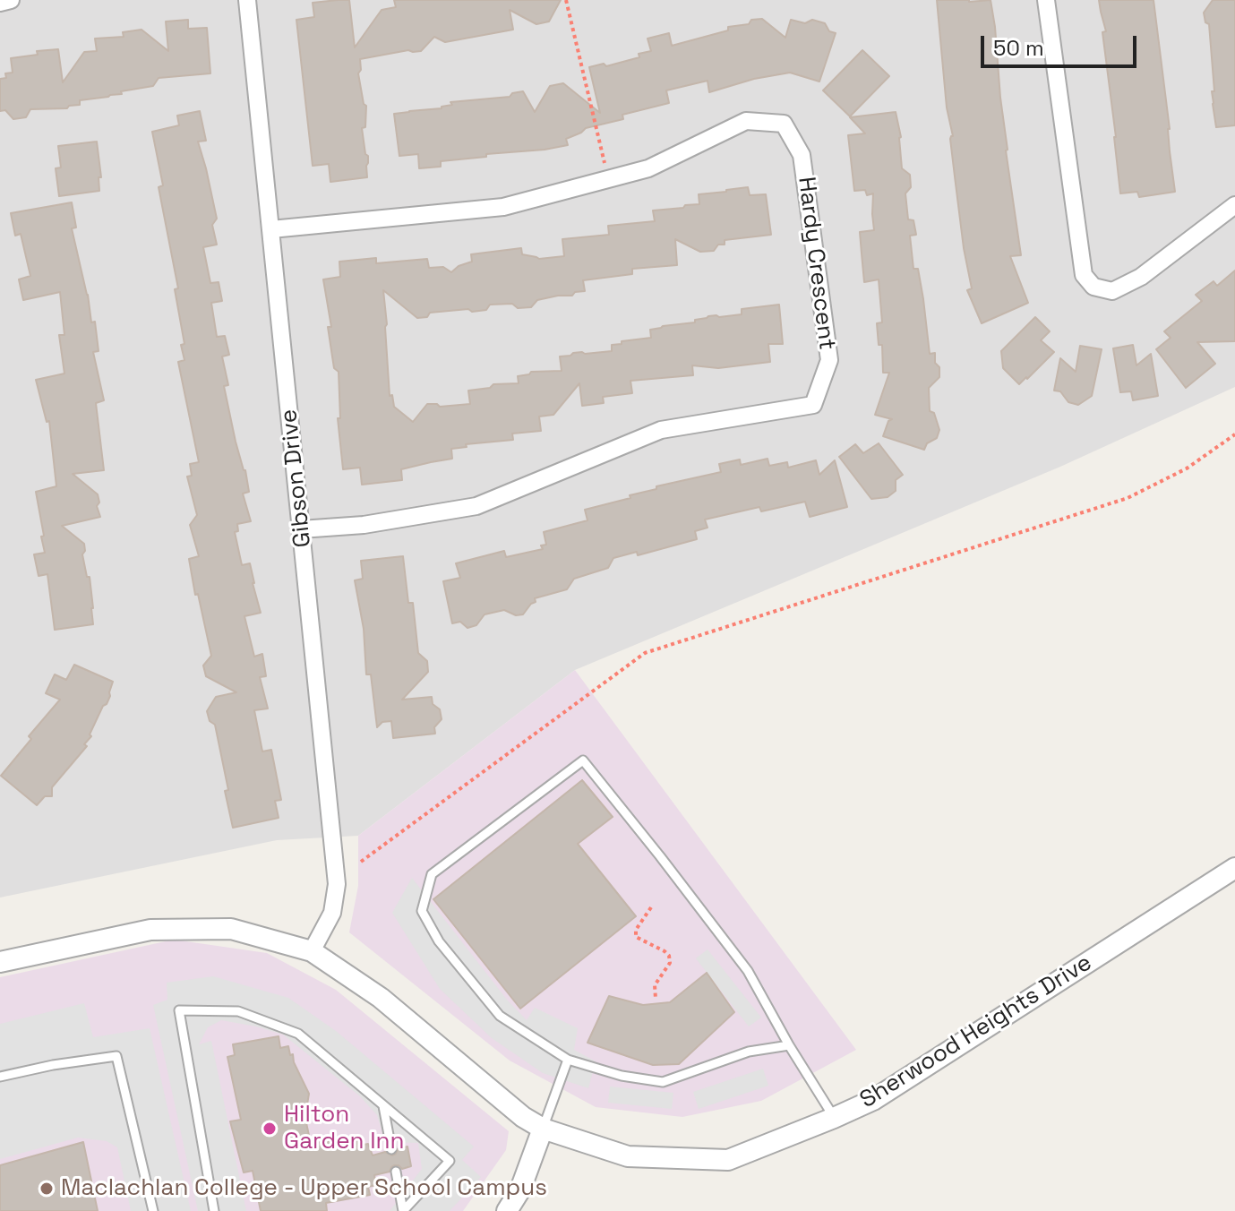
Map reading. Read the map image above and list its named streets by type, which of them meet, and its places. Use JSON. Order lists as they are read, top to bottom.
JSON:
{
  "streets": {
    "street": ["Hardy Crescent", "Gibson Drive", "Sherwood Heights Drive"]
  },
  "crossings": [
    ["Hardy Crescent", "Gibson Drive"],
    ["Gibson Drive", "Sherwood Heights Drive"]
  ],
  "places": ["Hilton Garden Inn", "Maclachlan College - Upper School Campus"],
  "scale_bar": "50 m"
}
